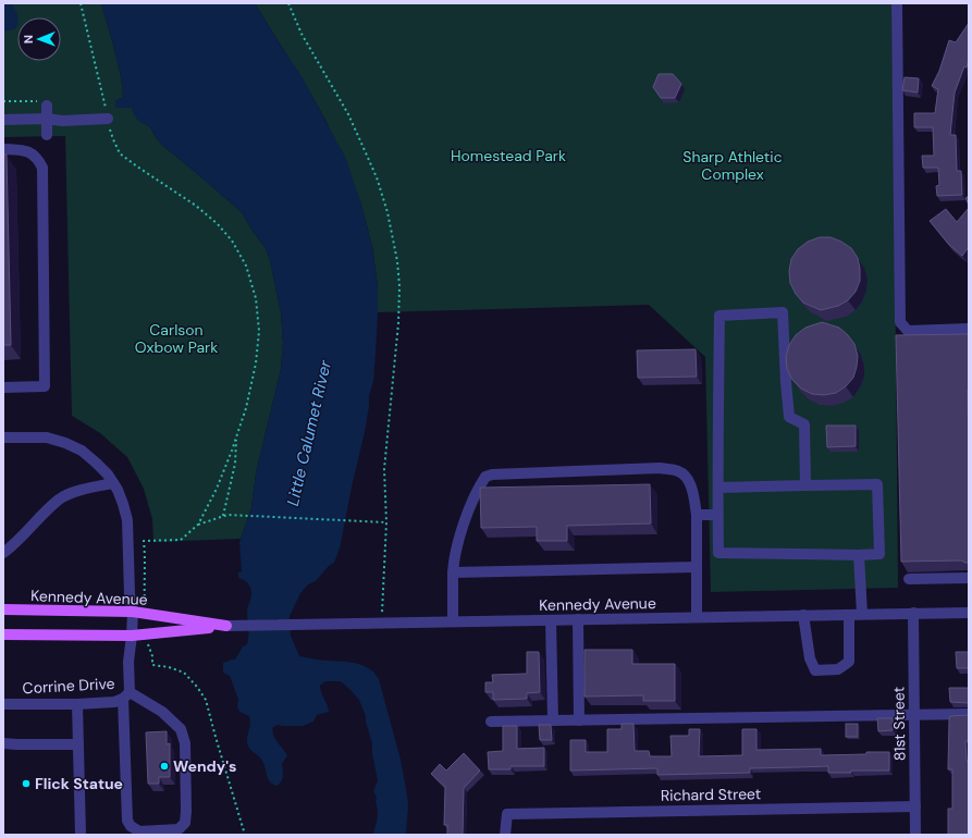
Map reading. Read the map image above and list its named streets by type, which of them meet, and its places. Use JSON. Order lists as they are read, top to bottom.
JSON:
{
  "streets": {
    "main road": ["Kennedy Avenue"],
    "street": ["Corrine Drive", "81st Street", "Richard Street"]
  },
  "crossings": [
    ["Kennedy Avenue", "Corrine Drive"],
    ["Kennedy Avenue", "81st Street"],
    ["81st Street", "Richard Street"]
  ],
  "water": ["Little Calumet River"],
  "parks": ["Homestead Park", "Sharp Athletic Complex", "Carlson Oxbow Park"],
  "places": ["Wendy's", "Flick Statue"],
  "north": "left"
}
